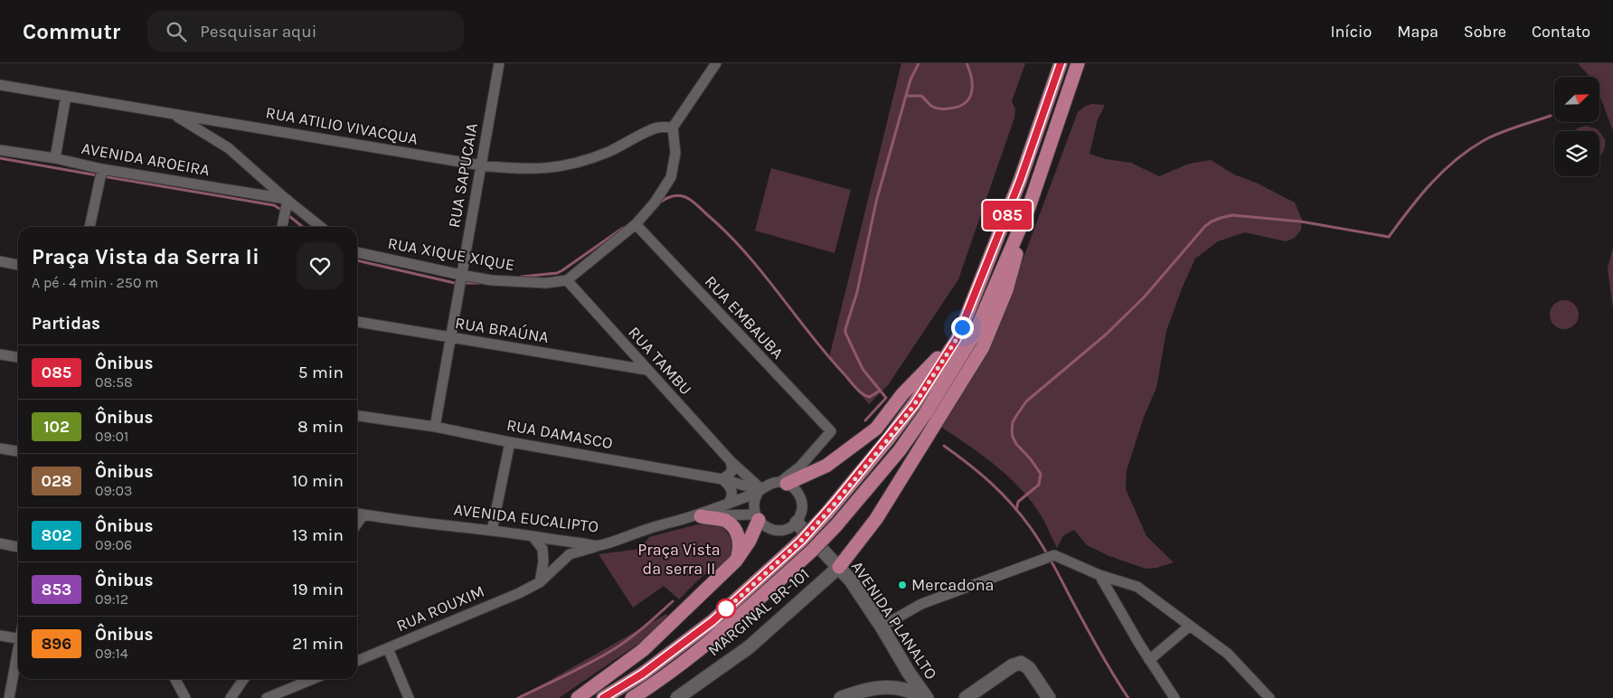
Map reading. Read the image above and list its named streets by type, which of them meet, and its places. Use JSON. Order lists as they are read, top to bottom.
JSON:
{
  "streets": {
    "street": [
      "RUA ATILIO VIVACQUA",
      "AVENIDA AROEIRA",
      "RUA SAPUCAIA",
      "RUA XIQUE XIQUE",
      "RUA EMBAUBA",
      "RUA BRAÚNA",
      "RUA TAMBU",
      "RUA DAMASCO",
      "AVENIDA EUCALIPTO",
      "RUA ROUXIM",
      "MARGINAL BR-101",
      "AVENIDA PLANALTO"
    ]
  },
  "crossings": [
    ["RUA ATILIO VIVACQUA", "RUA SAPUCAIA"],
    ["RUA SAPUCAIA", "RUA XIQUE XIQUE"],
    ["RUA SAPUCAIA", "RUA BRAÚNA"],
    ["RUA SAPUCAIA", "RUA DAMASCO"],
    ["RUA XIQUE XIQUE", "RUA TAMBU"],
    ["RUA EMBAUBA", "RUA TAMBU"],
    ["RUA EMBAUBA", "RUA DAMASCO"],
    ["RUA EMBAUBA", "AVENIDA EUCALIPTO"],
    ["RUA EMBAUBA", "AVENIDA PLANALTO"],
    ["RUA BRAÚNA", "RUA TAMBU"],
    ["RUA TAMBU", "RUA DAMASCO"],
    ["RUA TAMBU", "AVENIDA EUCALIPTO"],
    ["RUA TAMBU", "AVENIDA PLANALTO"],
    ["RUA DAMASCO", "AVENIDA EUCALIPTO"],
    ["RUA DAMASCO", "AVENIDA PLANALTO"],
    ["AVENIDA EUCALIPTO", "RUA ROUXIM"],
    ["AVENIDA EUCALIPTO", "AVENIDA PLANALTO"],
    ["MARGINAL BR-101", "AVENIDA PLANALTO"]
  ],
  "parks": ["Praça Vista da serra II"],
  "places": ["Mercadona"],
  "lines": ["bus line 085"],
  "north": "top right",
  "page": {
    "header": "Commutr",
    "search": "Pesquisar aqui",
    "nav": [
      "Início",
      "Mapa",
      "Sobre",
      "Contato"
    ],
    "on_map": "085",
    "heading": [
      ["Praça Vista da Serra Ii", "A pé · 4 min · 250 m"],
      "Partidas"
    ],
    "list": [
      {
        "mark": "085",
        "name": "Ônibus",
        "note": "08:58",
        "value": "5 min"
      },
      {
        "mark": "102",
        "name": "Ônibus",
        "note": "09:01",
        "value": "8 min"
      },
      {
        "mark": "028",
        "name": "Ônibus",
        "note": "09:03",
        "value": "10 min"
      },
      {
        "mark": "802",
        "name": "Ônibus",
        "note": "09:06",
        "value": "13 min"
      },
      {
        "mark": "853",
        "name": "Ônibus",
        "note": "09:12",
        "value": "19 min"
      },
      {
        "mark": "896",
        "name": "Ônibus",
        "note": "09:14",
        "value": "21 min"
      }
    ]
  }
}
